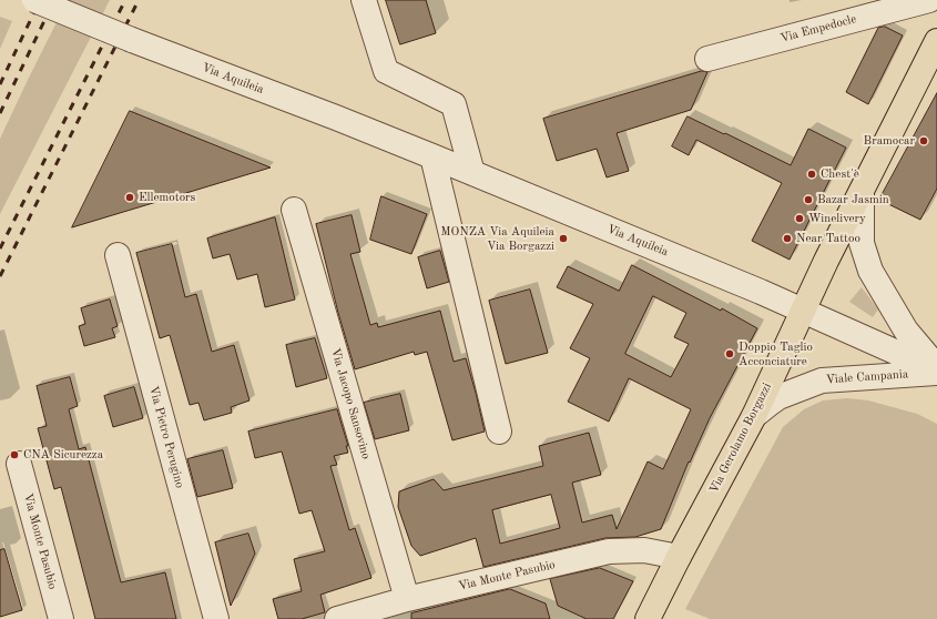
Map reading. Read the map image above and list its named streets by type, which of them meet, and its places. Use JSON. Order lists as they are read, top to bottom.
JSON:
{
  "streets": {
    "main road": ["Via Gerolamo Borgazzi"],
    "street": [
      "Via Empedocle",
      "Via Aquileia",
      "Viale Campania",
      "Via Jacopo Sansovino",
      "Via Pietro Perugino",
      "Via Monte Pasubio"
    ]
  },
  "crossings": [
    ["Via Aquileia", "Viale Campania"],
    ["Via Aquileia", "Via Gerolamo Borgazzi"],
    ["Viale Campania", "Via Gerolamo Borgazzi"],
    ["Via Jacopo Sansovino", "Via Monte Pasubio"],
    ["Via Gerolamo Borgazzi", "Via Monte Pasubio"]
  ],
  "places": [
    "Bramocar",
    "Chest'è",
    "Ellemotors",
    "Bazar Jasmin",
    "Winelivery",
    "MONZA Via Aquileia Via Borgazzi",
    "Near Tattoo",
    "Doppio Taglio Acconciature",
    "CNA Sicurezza"
  ]
}
